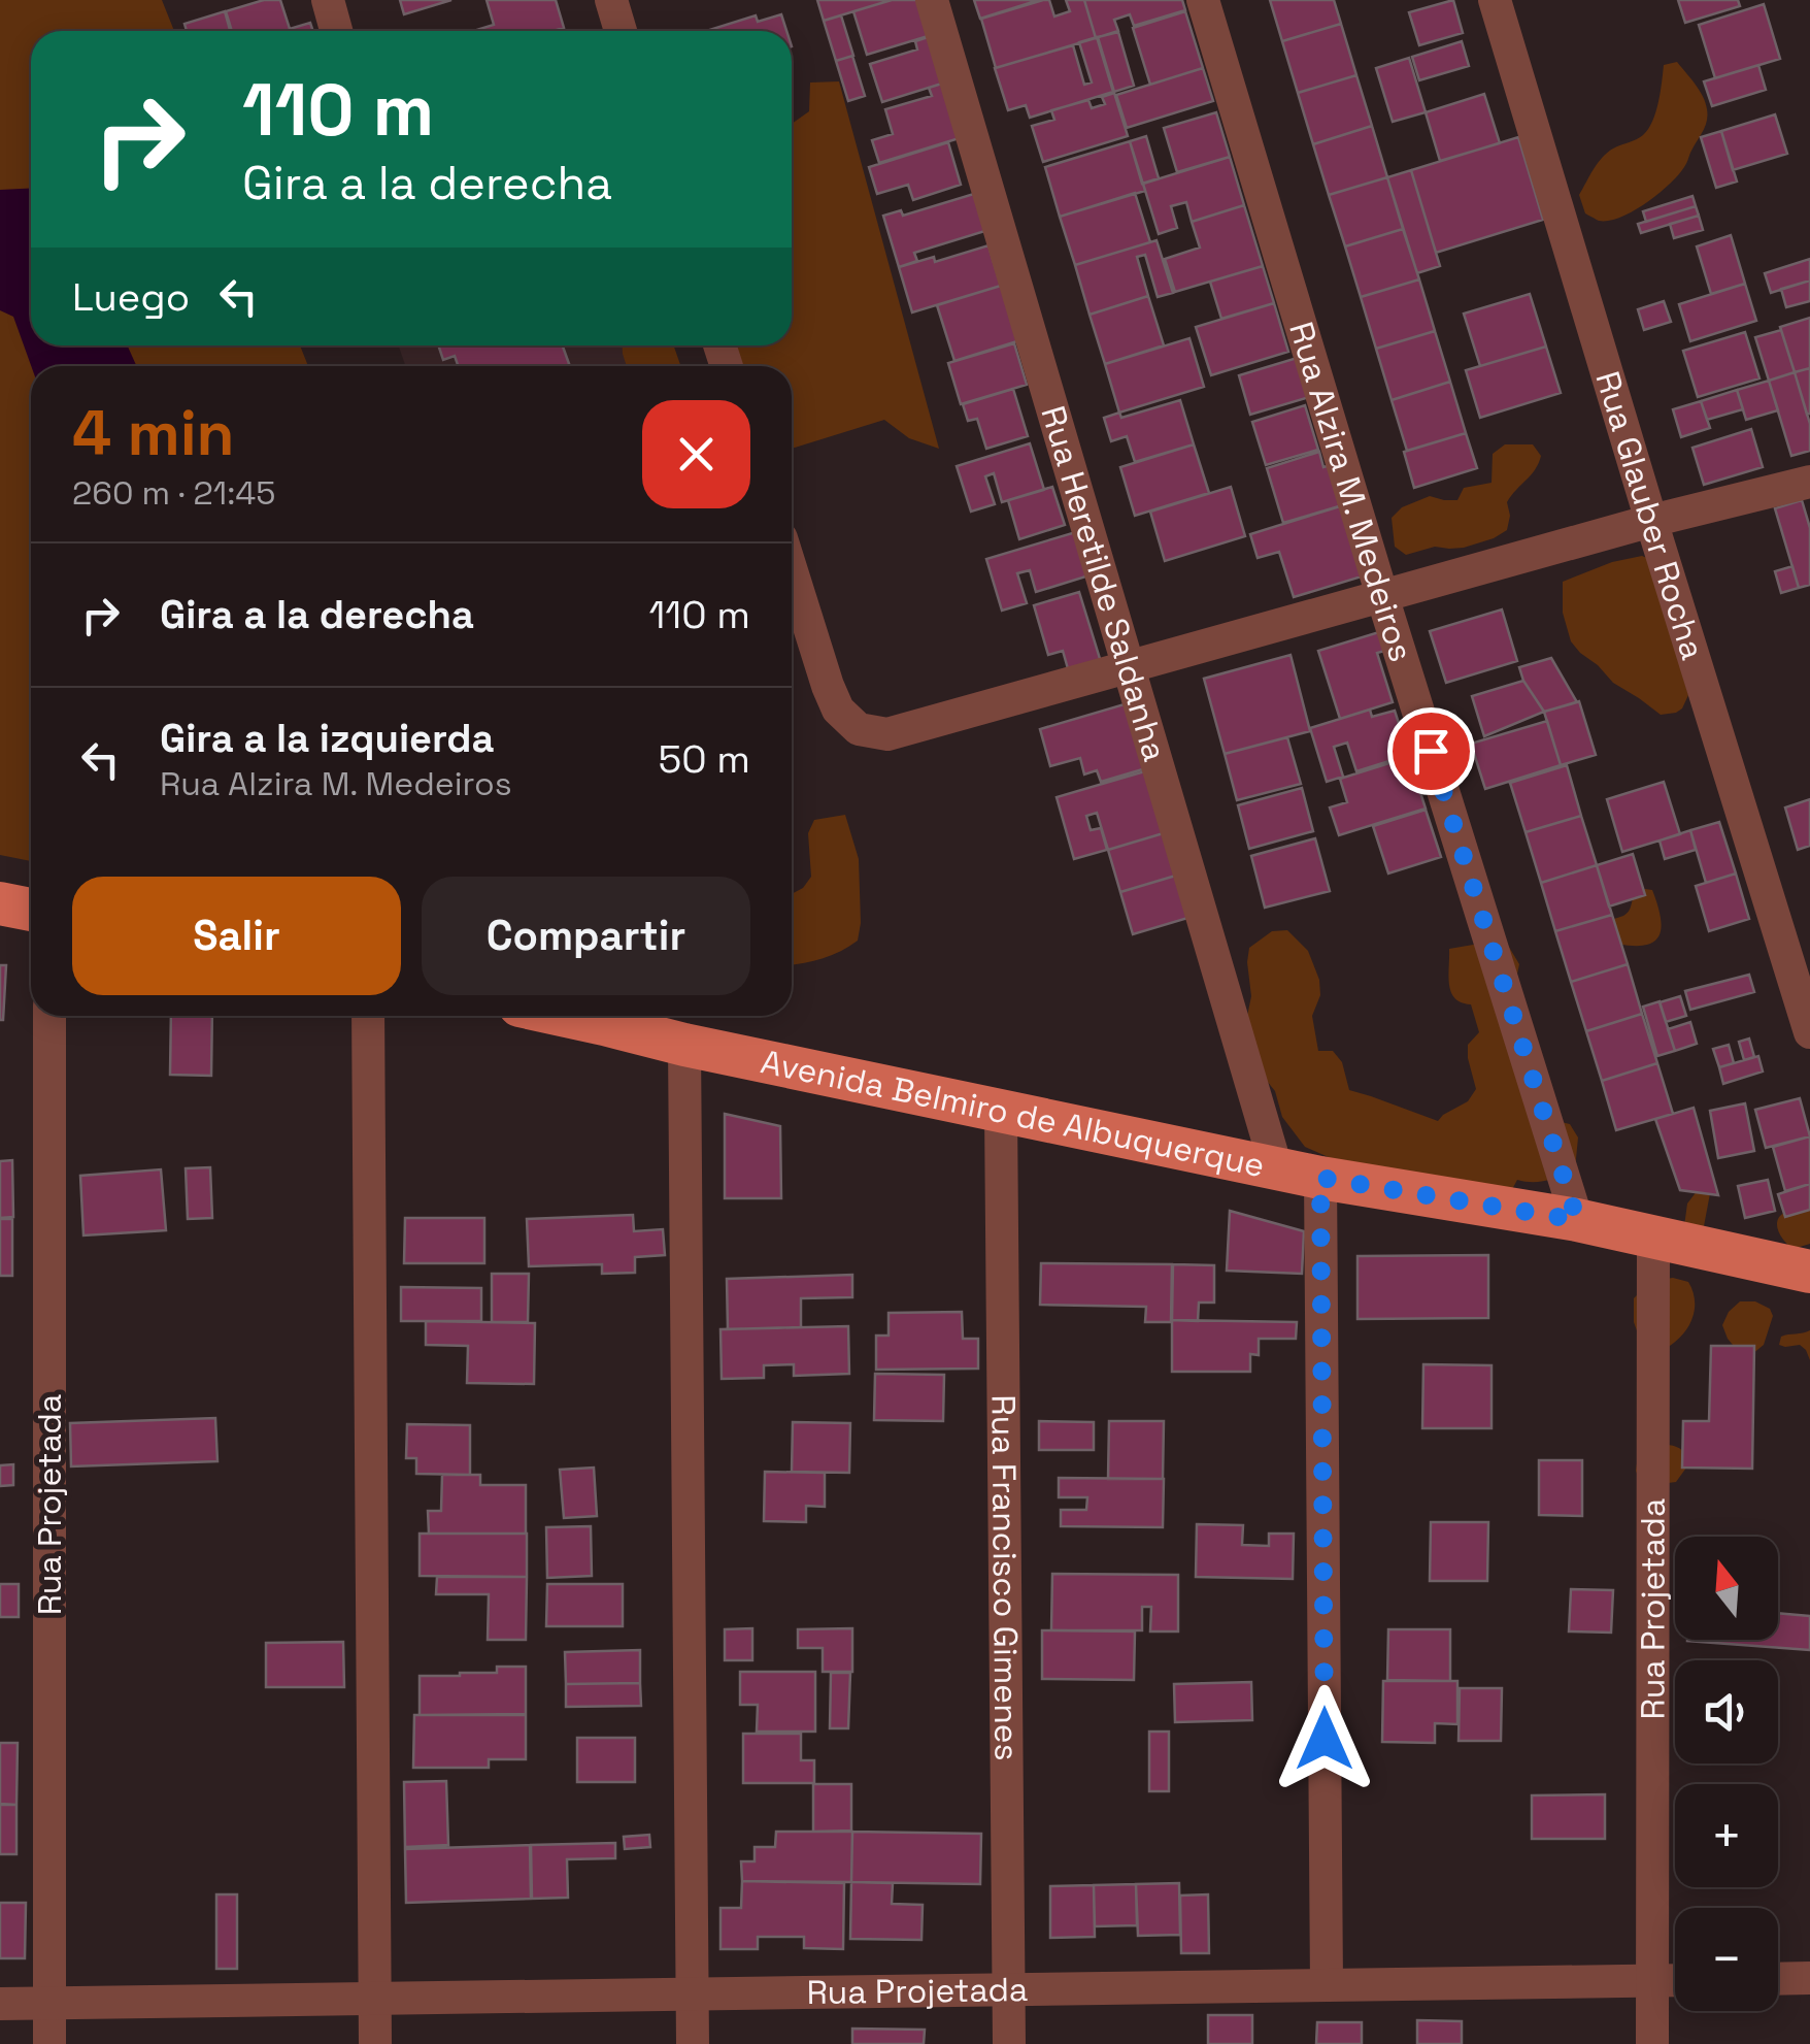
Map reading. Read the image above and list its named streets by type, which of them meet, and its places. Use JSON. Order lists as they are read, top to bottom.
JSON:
{
  "streets": {
    "main road": ["Avenida Belmiro de Albuquerque"],
    "street": [
      "Rua Alzira M. Medeiros",
      "Rua Glauber Rocha",
      "Rua Heretilde Saldanha",
      "Rua Projetada",
      "Rua Francisco Gimenes"
    ]
  },
  "crossings": [
    ["Rua Alzira M. Medeiros", "Avenida Belmiro de Albuquerque"],
    ["Rua Heretilde Saldanha", "Avenida Belmiro de Albuquerque"],
    ["Avenida Belmiro de Albuquerque", "Rua Projetada"],
    ["Avenida Belmiro de Albuquerque", "Rua Francisco Gimenes"],
    ["Rua Projetada", "Rua Francisco Gimenes"]
  ],
  "north": "top",
  "page": {
    "turn": ["110 m", "Gira a la derecha"],
    "then": "Luego",
    "heading": ["4 min", "260 m · 21:45"],
    "list": [
      {
        "name": "Gira a la derecha",
        "value": "110 m"
      },
      {
        "name": "Gira a la izquierda",
        "note": "Rua Alzira M. Medeiros",
        "value": "50 m"
      }
    ],
    "buttons": ["Salir", "Compartir"],
    "map_buttons": ["+", "−"]
  }
}
